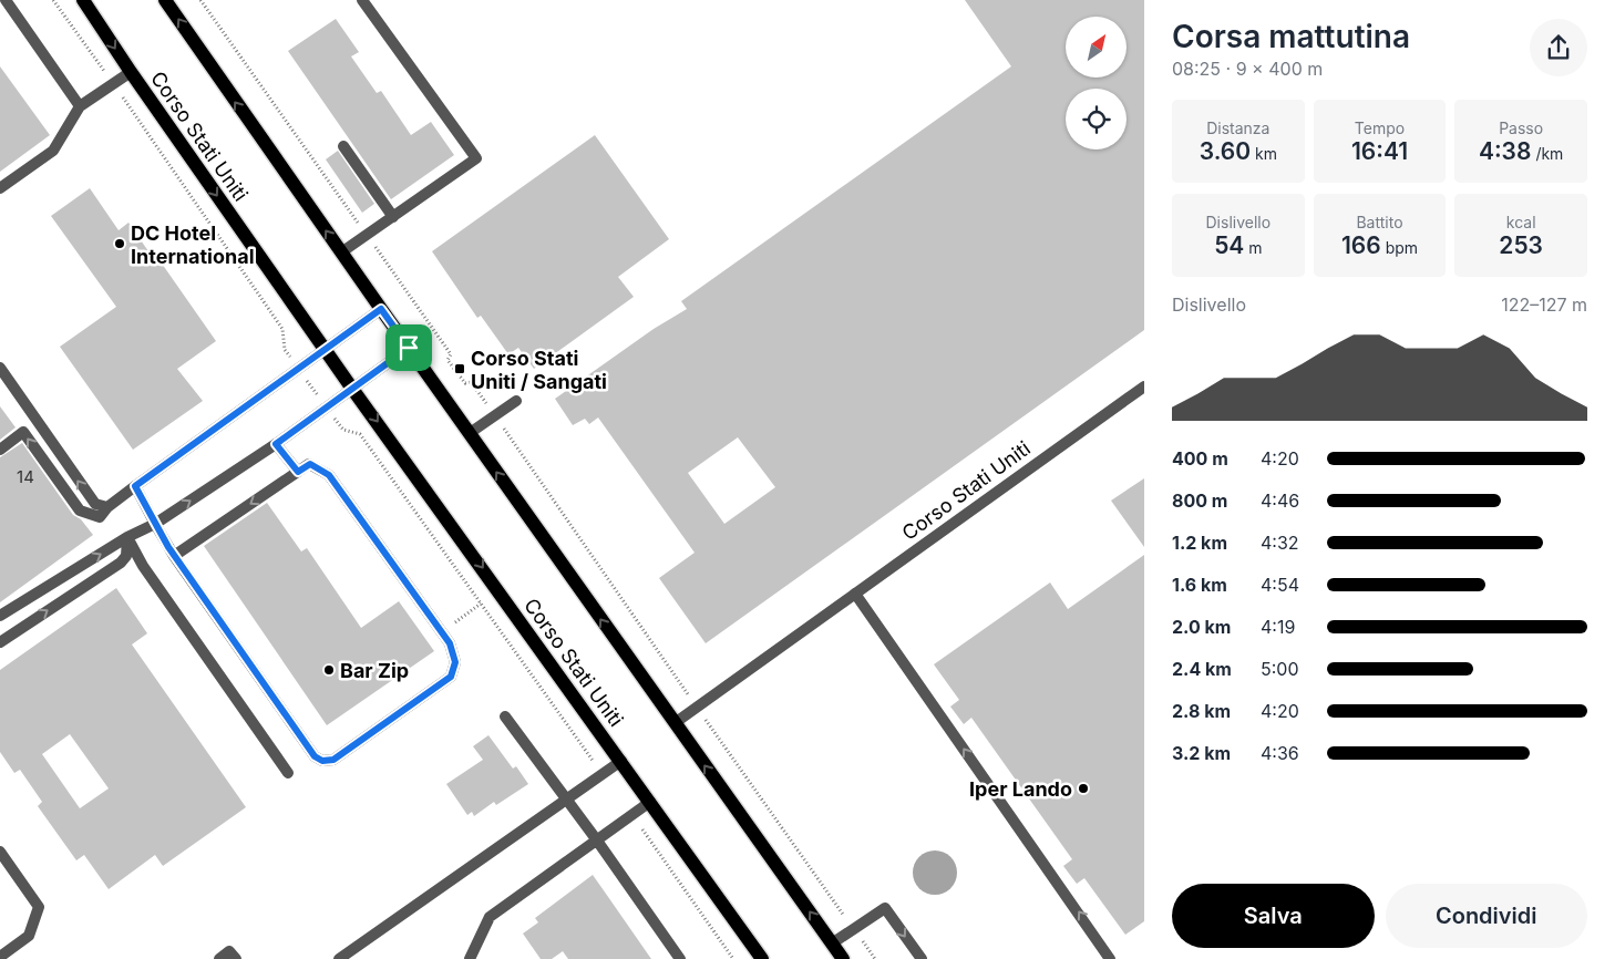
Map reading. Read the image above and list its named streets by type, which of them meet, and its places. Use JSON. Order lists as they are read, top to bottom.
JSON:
{
  "streets": {
    "main road": ["Corso Stati Uniti"]
  },
  "places": {
    "other": ["DC Hotel International", "Bar Zip", "Iper Lando"],
    "transit": ["Corso Stati Uniti / Sangati"]
  },
  "house_numbers": ["14"],
  "north": "top right",
  "page": {
    "heading": ["Corsa mattutina", "08:25 · 9 × 400 m"],
    "stats": [
      ["Distanza", "3.60 km"],
      ["Tempo", "16:41"],
      ["Passo", "4:38 /km"],
      ["Dislivello", "54 m"],
      ["Battito", "166 bpm"],
      ["kcal", "253"]
    ],
    "chart": ["Dislivello", "122–127 m"],
    "list": [
      {
        "name": "400 m",
        "note": "4:20"
      },
      {
        "name": "800 m",
        "note": "4:46"
      },
      {
        "name": "1.2 km",
        "note": "4:32"
      },
      {
        "name": "1.6 km",
        "note": "4:54"
      },
      {
        "name": "2.0 km",
        "note": "4:19"
      },
      {
        "name": "2.4 km",
        "note": "5:00"
      },
      {
        "name": "2.8 km",
        "note": "4:20"
      },
      {
        "name": "3.2 km",
        "note": "4:36"
      }
    ],
    "buttons": ["Salva", "Condividi"]
  }
}
